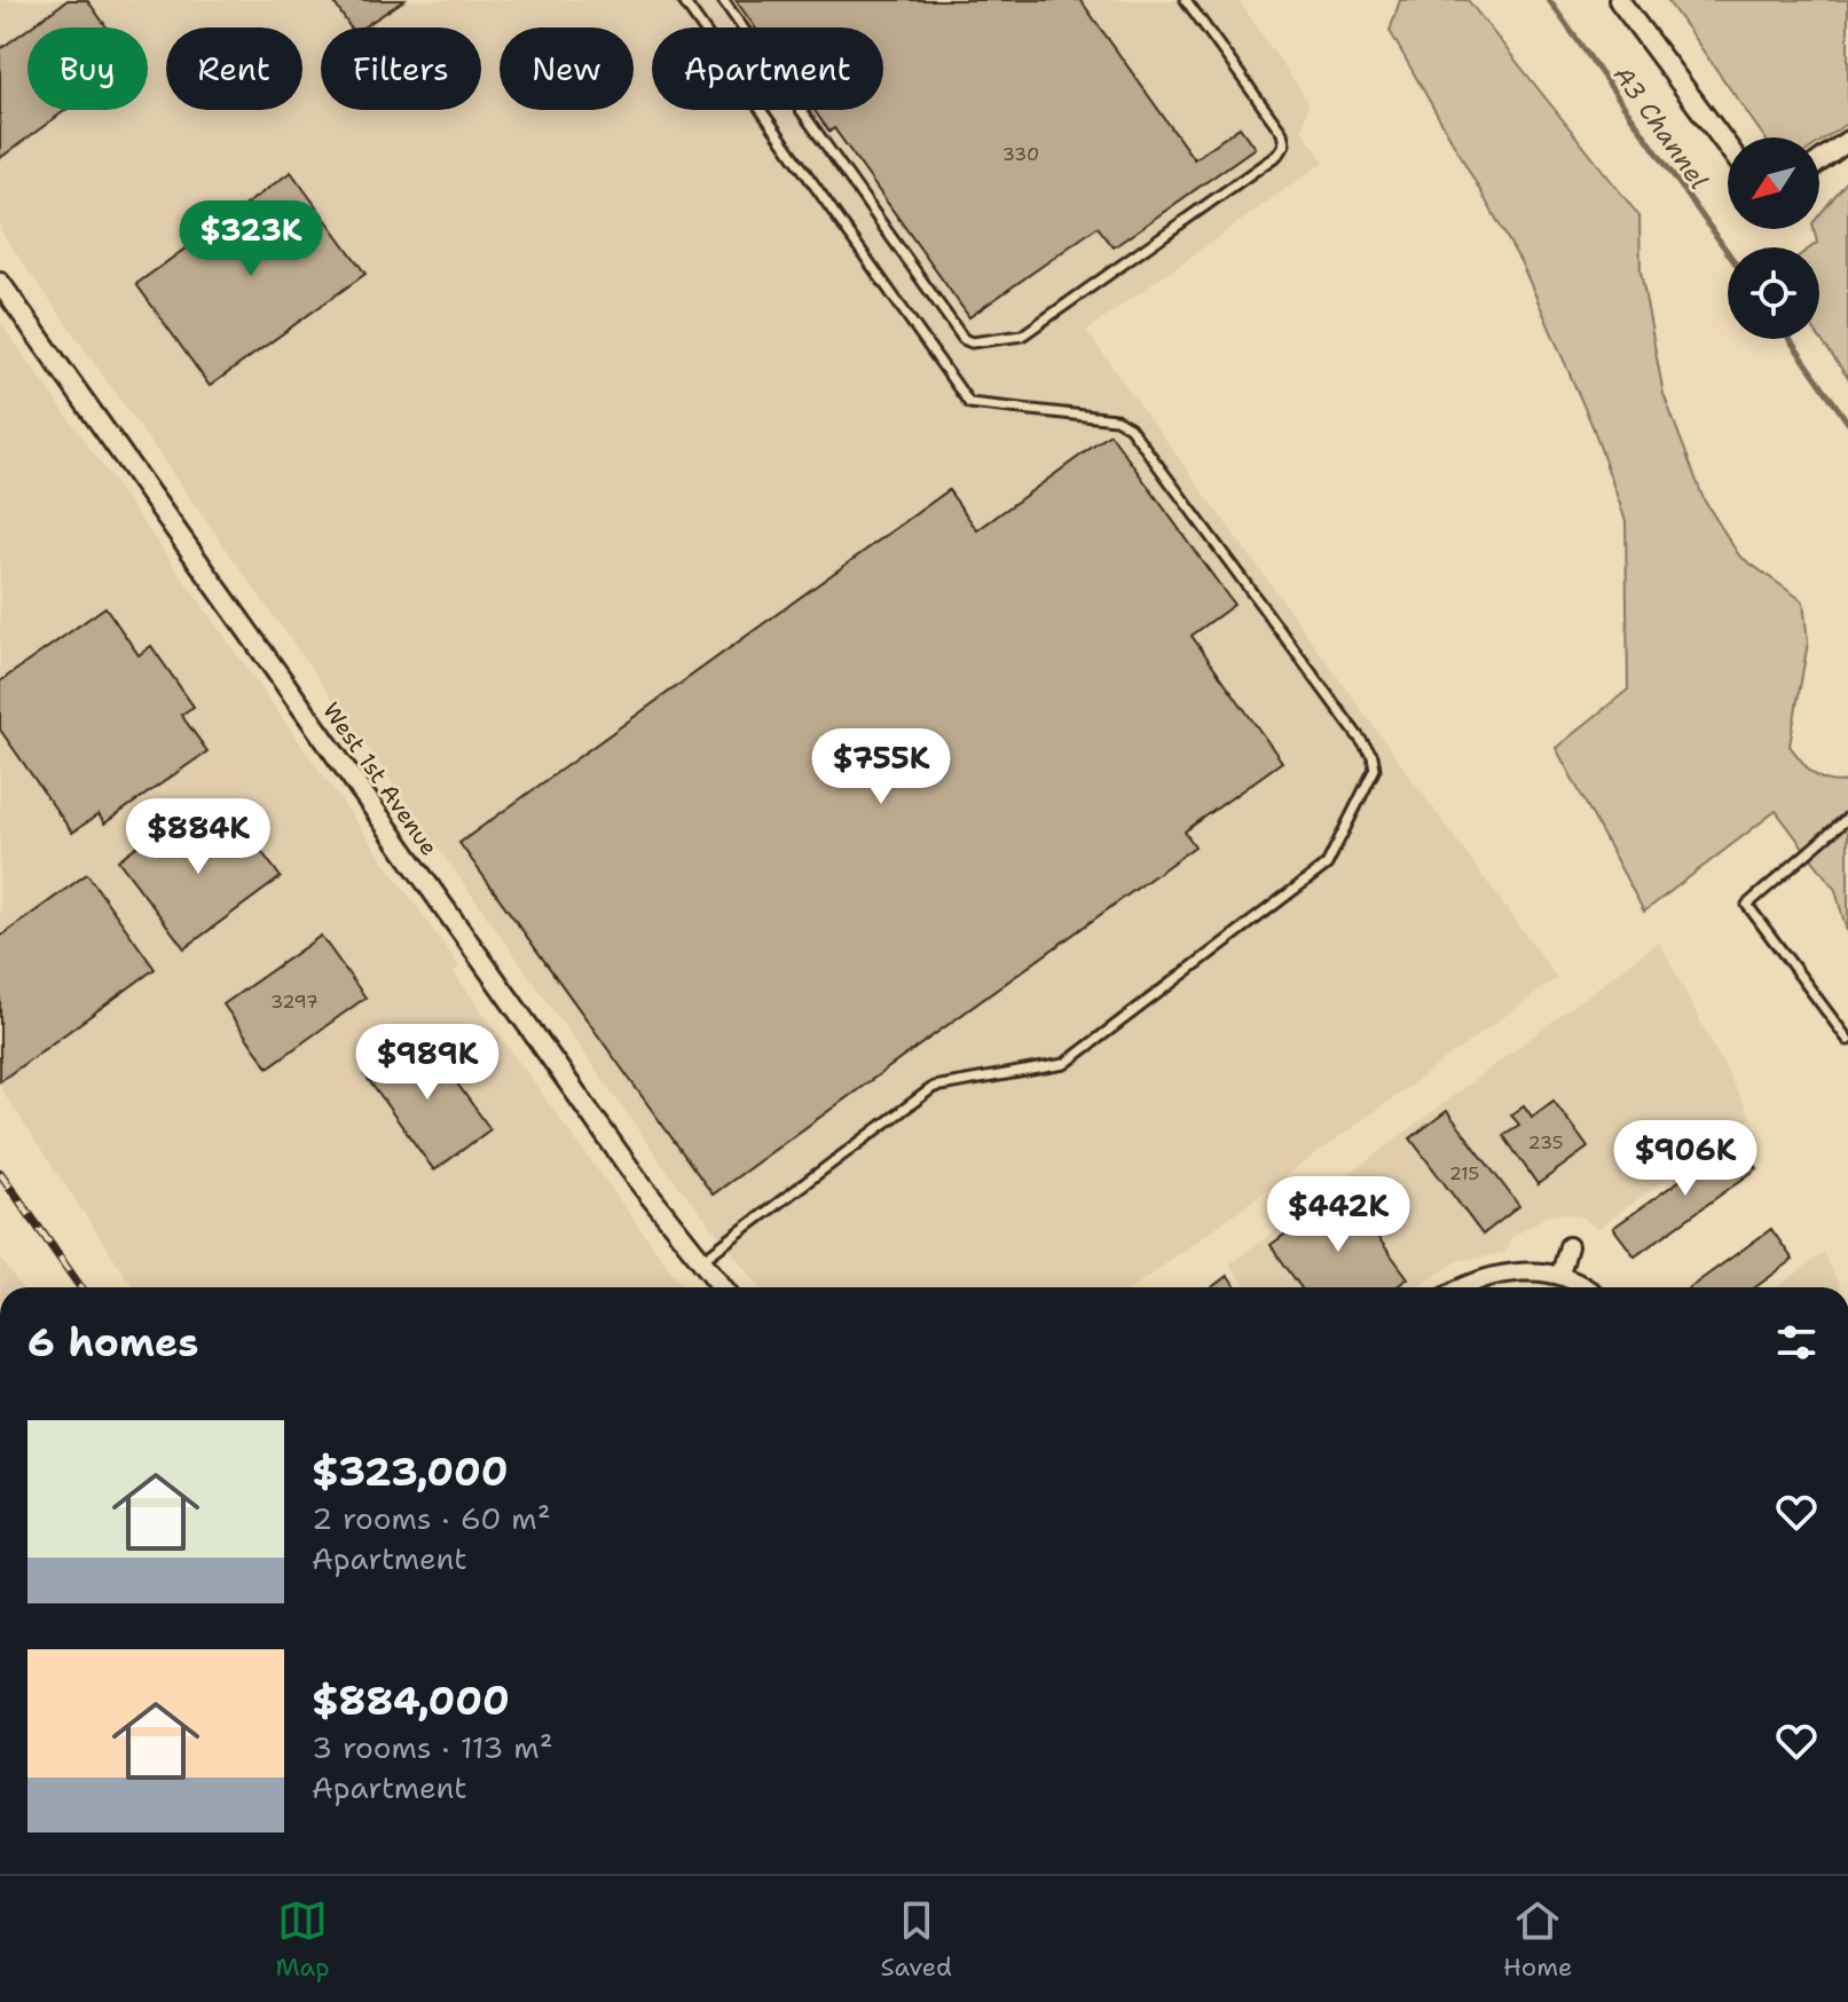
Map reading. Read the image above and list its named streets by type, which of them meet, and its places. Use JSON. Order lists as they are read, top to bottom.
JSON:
{
  "streets": {
    "street": ["West 1st Avenue"]
  },
  "water": ["A3 Channel"],
  "house_numbers": [
    "330",
    "3297",
    "235",
    "215"
  ],
  "north": "bottom left",
  "page": {
    "chip": [
      "Buy",
      "Rent",
      "Filters",
      "New",
      "Apartment"
    ],
    "price": [
      "$323K",
      "$755K",
      "$884K",
      "$989K",
      "$906K",
      "$442K"
    ],
    "heading": "6 homes",
    "list": [
      {
        "name": "$323,000",
        "note": "2 rooms · 60 m² · Apartment"
      },
      {
        "name": "$884,000",
        "note": "3 rooms · 113 m² · Apartment"
      }
    ],
    "tabs": ["Map", "Saved", "Home"]
  }
}
